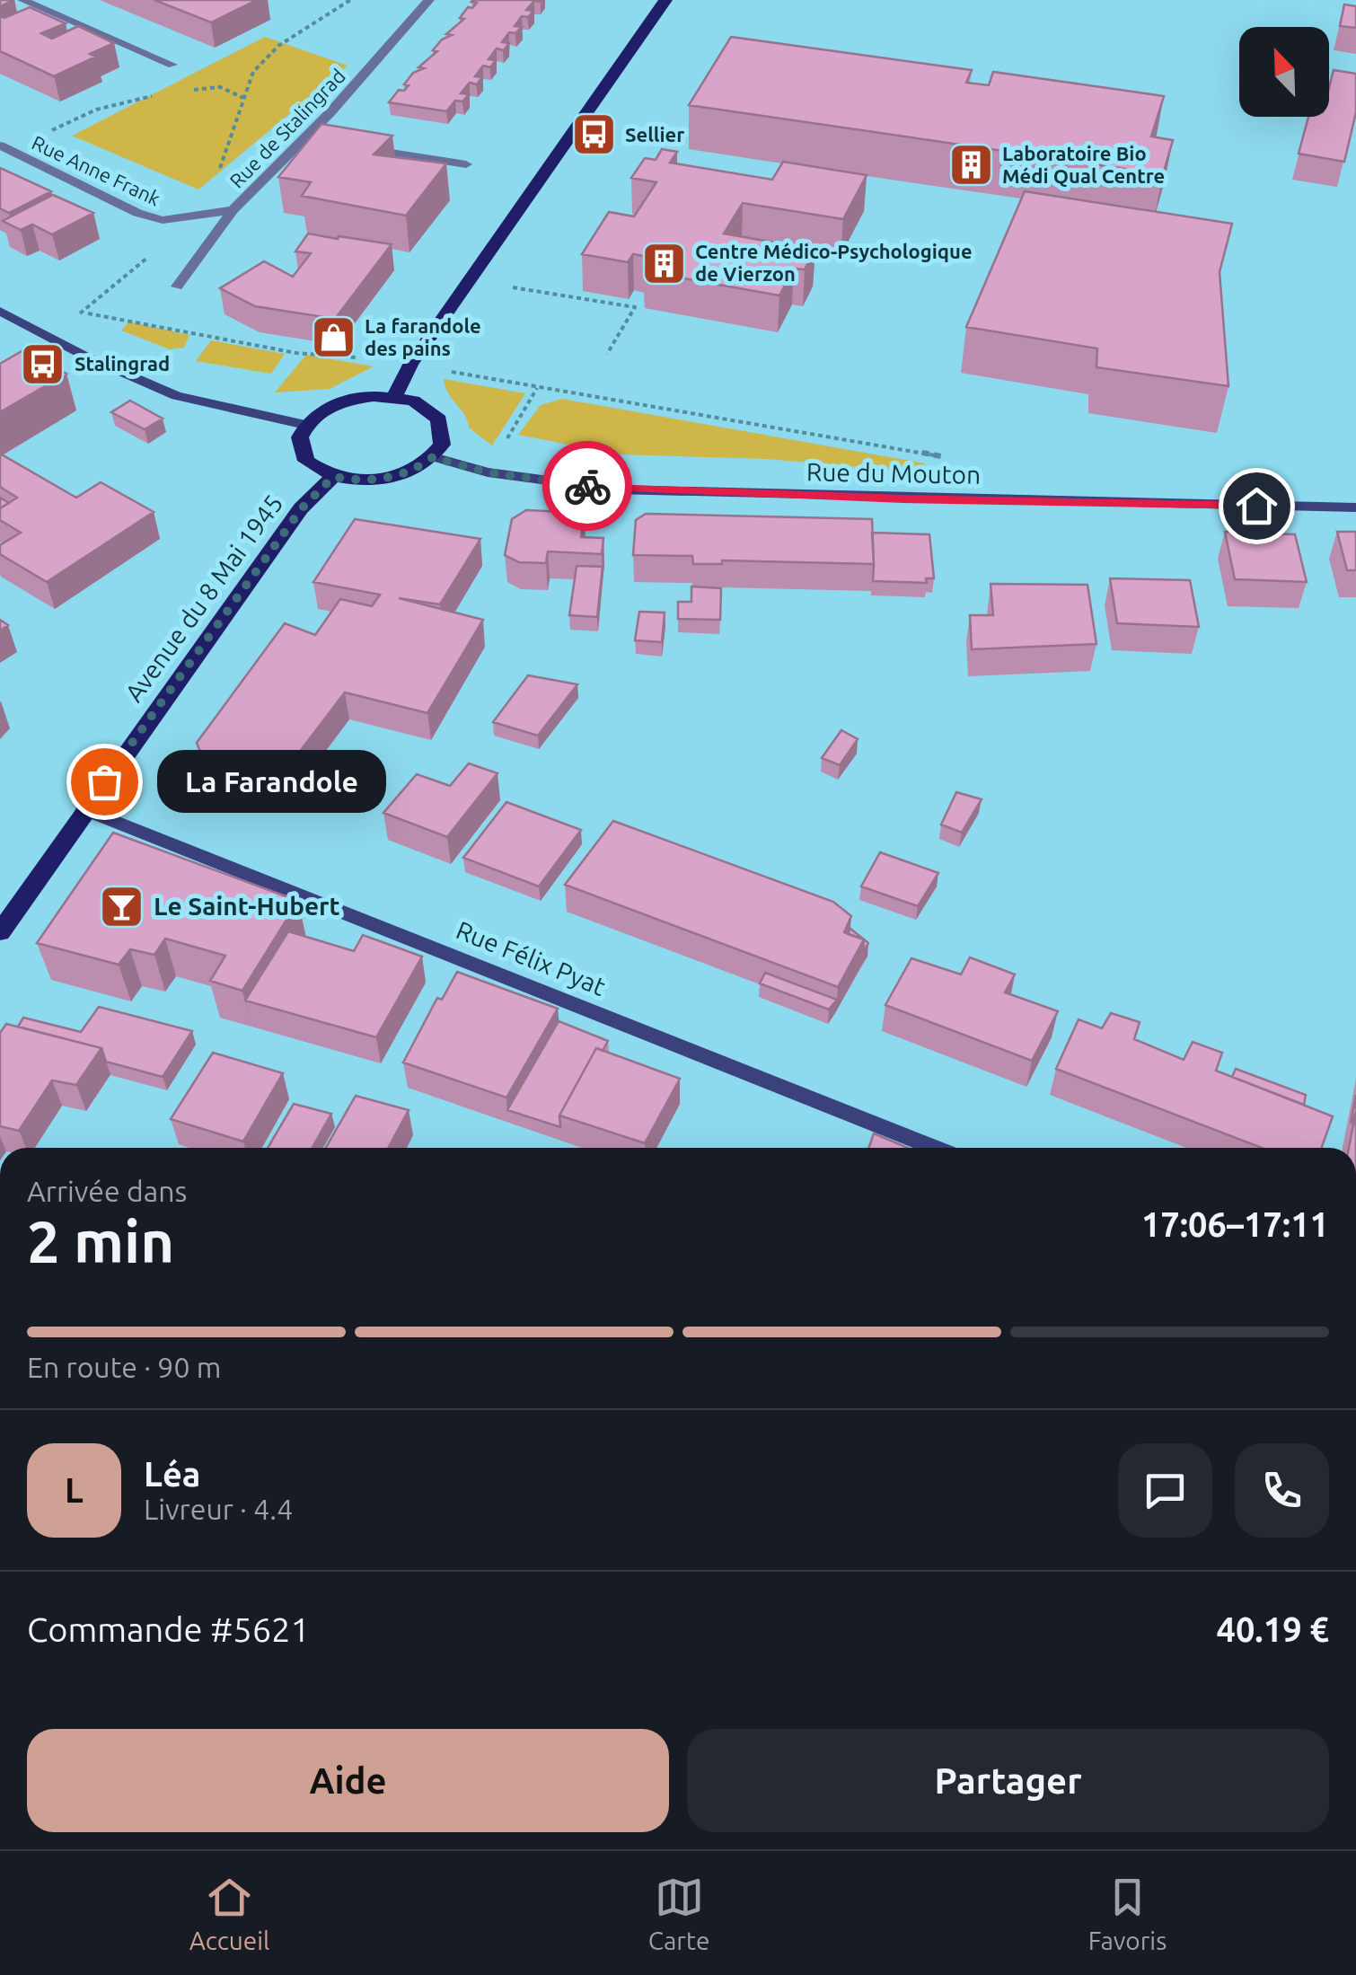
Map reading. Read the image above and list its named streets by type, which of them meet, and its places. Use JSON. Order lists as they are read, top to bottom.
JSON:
{
  "streets": {
    "main road": ["Avenue du 8 Mai 1945"],
    "street": [
      "Rue de Stalingrad",
      "Rue Anne Frank",
      "Rue du Mouton",
      "Rue Félix Pyat"
    ]
  },
  "crossings": [
    ["Rue de Stalingrad", "Rue Anne Frank"],
    ["Rue du Mouton", "Avenue du 8 Mai 1945"],
    ["Avenue du 8 Mai 1945", "Rue Félix Pyat"]
  ],
  "places": {
    "bus stop": ["Sellier", "Stalingrad"],
    "building": ["Laboratoire Bio Médi Qual Centre", "Centre Médico-Psychologique de Vierzon"],
    "shop": ["La farandole des pains"],
    "other": ["La Farandole"],
    "bar": ["Le Saint-Hubert"]
  },
  "north": "top left",
  "page": {
    "bubble": "La Farandole",
    "heading": ["2 min", "Arrivée dans", "17:06–17:11"],
    "panel": [
      "Léa",
      "Livreur · 4.4",
      "Commande #5621",
      "40.19 €"
    ],
    "bar": "En route · 90 m",
    "round": "L",
    "buttons": ["Aide", "Partager"],
    "tabs": ["Accueil", "Carte", "Favoris"]
  }
}
